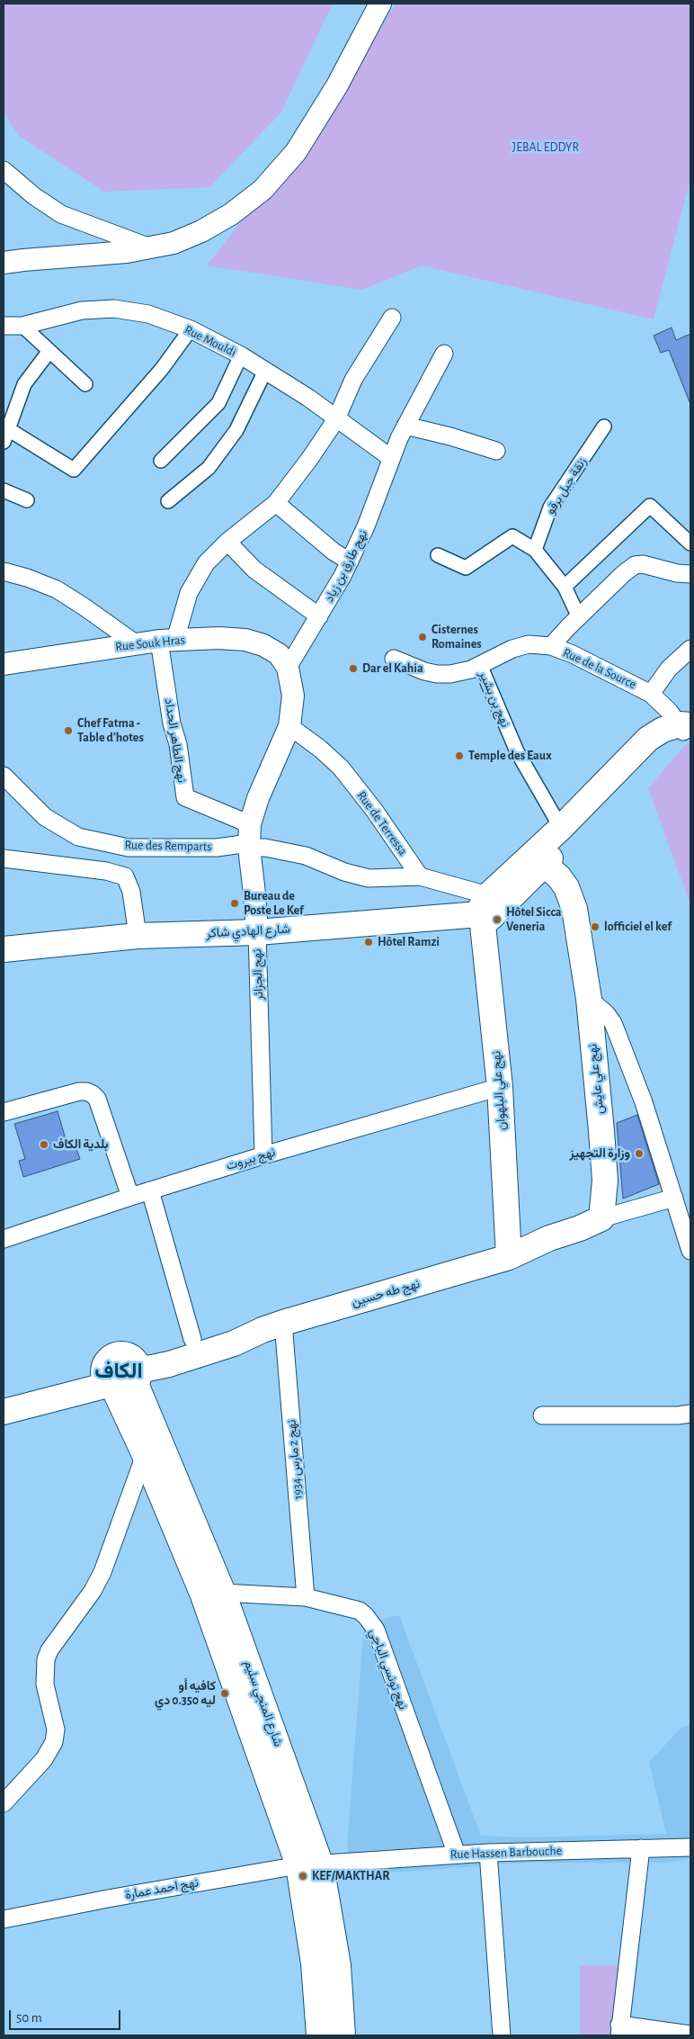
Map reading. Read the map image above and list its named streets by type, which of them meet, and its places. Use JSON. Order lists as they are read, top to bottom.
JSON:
{
  "streets": {
    "main road": [
      "شارع الهادي شاكر",
      "نهج علي عايش",
      "نهج علي البلهوان",
      "نهج طه حسين",
      "شارع المنجي سليم"
    ],
    "street": [
      "Rue Mouldi",
      "زنقة جبل برقو",
      "نهج طارق بن زياد",
      "Rue Souk Hras",
      "Rue de la Source",
      "نهج بن بشير",
      "نهج الطاهر الحداد",
      "Rue de Terressa",
      "Rue des Remparts",
      "نهج الجزائر",
      "نهج بيروت",
      "نهج 2 مارس 1934",
      "نهج تونسي الباجي",
      "Rue Hassen Barbouche",
      "نهج احمد عمارة"
    ]
  },
  "crossings": [
    ["Rue Mouldi", "نهج طارق بن زياد"],
    ["نهج طارق بن زياد", "Rue Souk Hras"],
    ["نهج طارق بن زياد", "نهج الجزائر"],
    ["Rue Souk Hras", "نهج الطاهر الحداد"],
    ["Rue Souk Hras", "نهج الجزائر"],
    ["Rue de la Source", "نهج بن بشير"],
    ["نهج الطاهر الحداد", "Rue des Remparts"],
    ["نهج الطاهر الحداد", "نهج الجزائر"],
    ["Rue de Terressa", "نهج الجزائر"],
    ["Rue des Remparts", "نهج الجزائر"],
    ["شارع الهادي شاكر", "نهج الجزائر"],
    ["شارع الهادي شاكر", "نهج علي البلهوان"],
    ["نهج الجزائر", "نهج بيروت"],
    ["نهج علي البلهوان", "نهج بيروت"],
    ["نهج علي البلهوان", "نهج طه حسين"],
    ["نهج طه حسين", "نهج 2 مارس 1934"],
    ["نهج طه حسين", "شارع المنجي سليم"],
    ["نهج 2 مارس 1934", "نهج تونسي الباجي"],
    ["نهج تونسي الباجي", "شارع المنجي سليم"],
    ["نهج تونسي الباجي", "Rue Hassen Barbouche"],
    ["شارع المنجي سليم", "Rue Hassen Barbouche"],
    ["شارع المنجي سليم", "نهج احمد عمارة"],
    ["Rue Hassen Barbouche", "نهج احمد عمارة"]
  ],
  "districts": ["الكاف"],
  "parks": ["JEBAL EDDYR"],
  "places": [
    "Cisternes Romaines",
    "Dar el Kahia",
    "Chef Fatma - Table d'hotes",
    "Temple des Eaux",
    "Bureau de Poste Le Kef",
    "Hôtel Sicca Veneria",
    "lofficiel el kef",
    "Hôtel Ramzi",
    "بلدية الكاف",
    "وزارة التجهيز",
    "كافيه أو ليه 0.350 دي",
    "KEF/MAKTHAR"
  ],
  "scale_bar": "50 m"
}
